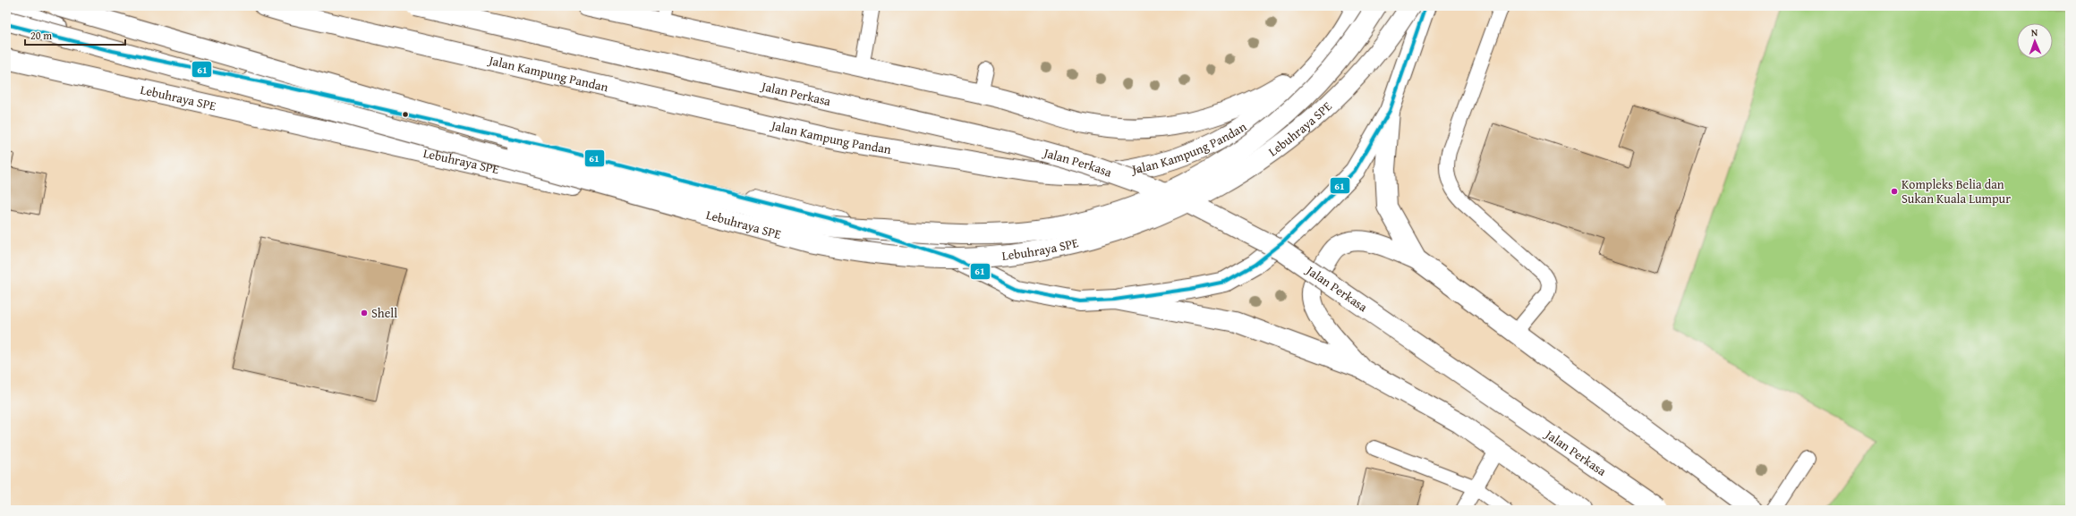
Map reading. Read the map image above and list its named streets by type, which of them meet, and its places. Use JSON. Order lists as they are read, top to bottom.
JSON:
{
  "streets": {
    "main road": ["Jalan Kampung Pandan", "Jalan Perkasa", "Lebuhraya SPE"]
  },
  "places": ["Kompleks Belia dan Sukan Kuala Lumpur", "Shell"],
  "lines": ["transit line 61"],
  "scale_bar": "20 m",
  "north": "top"
}
